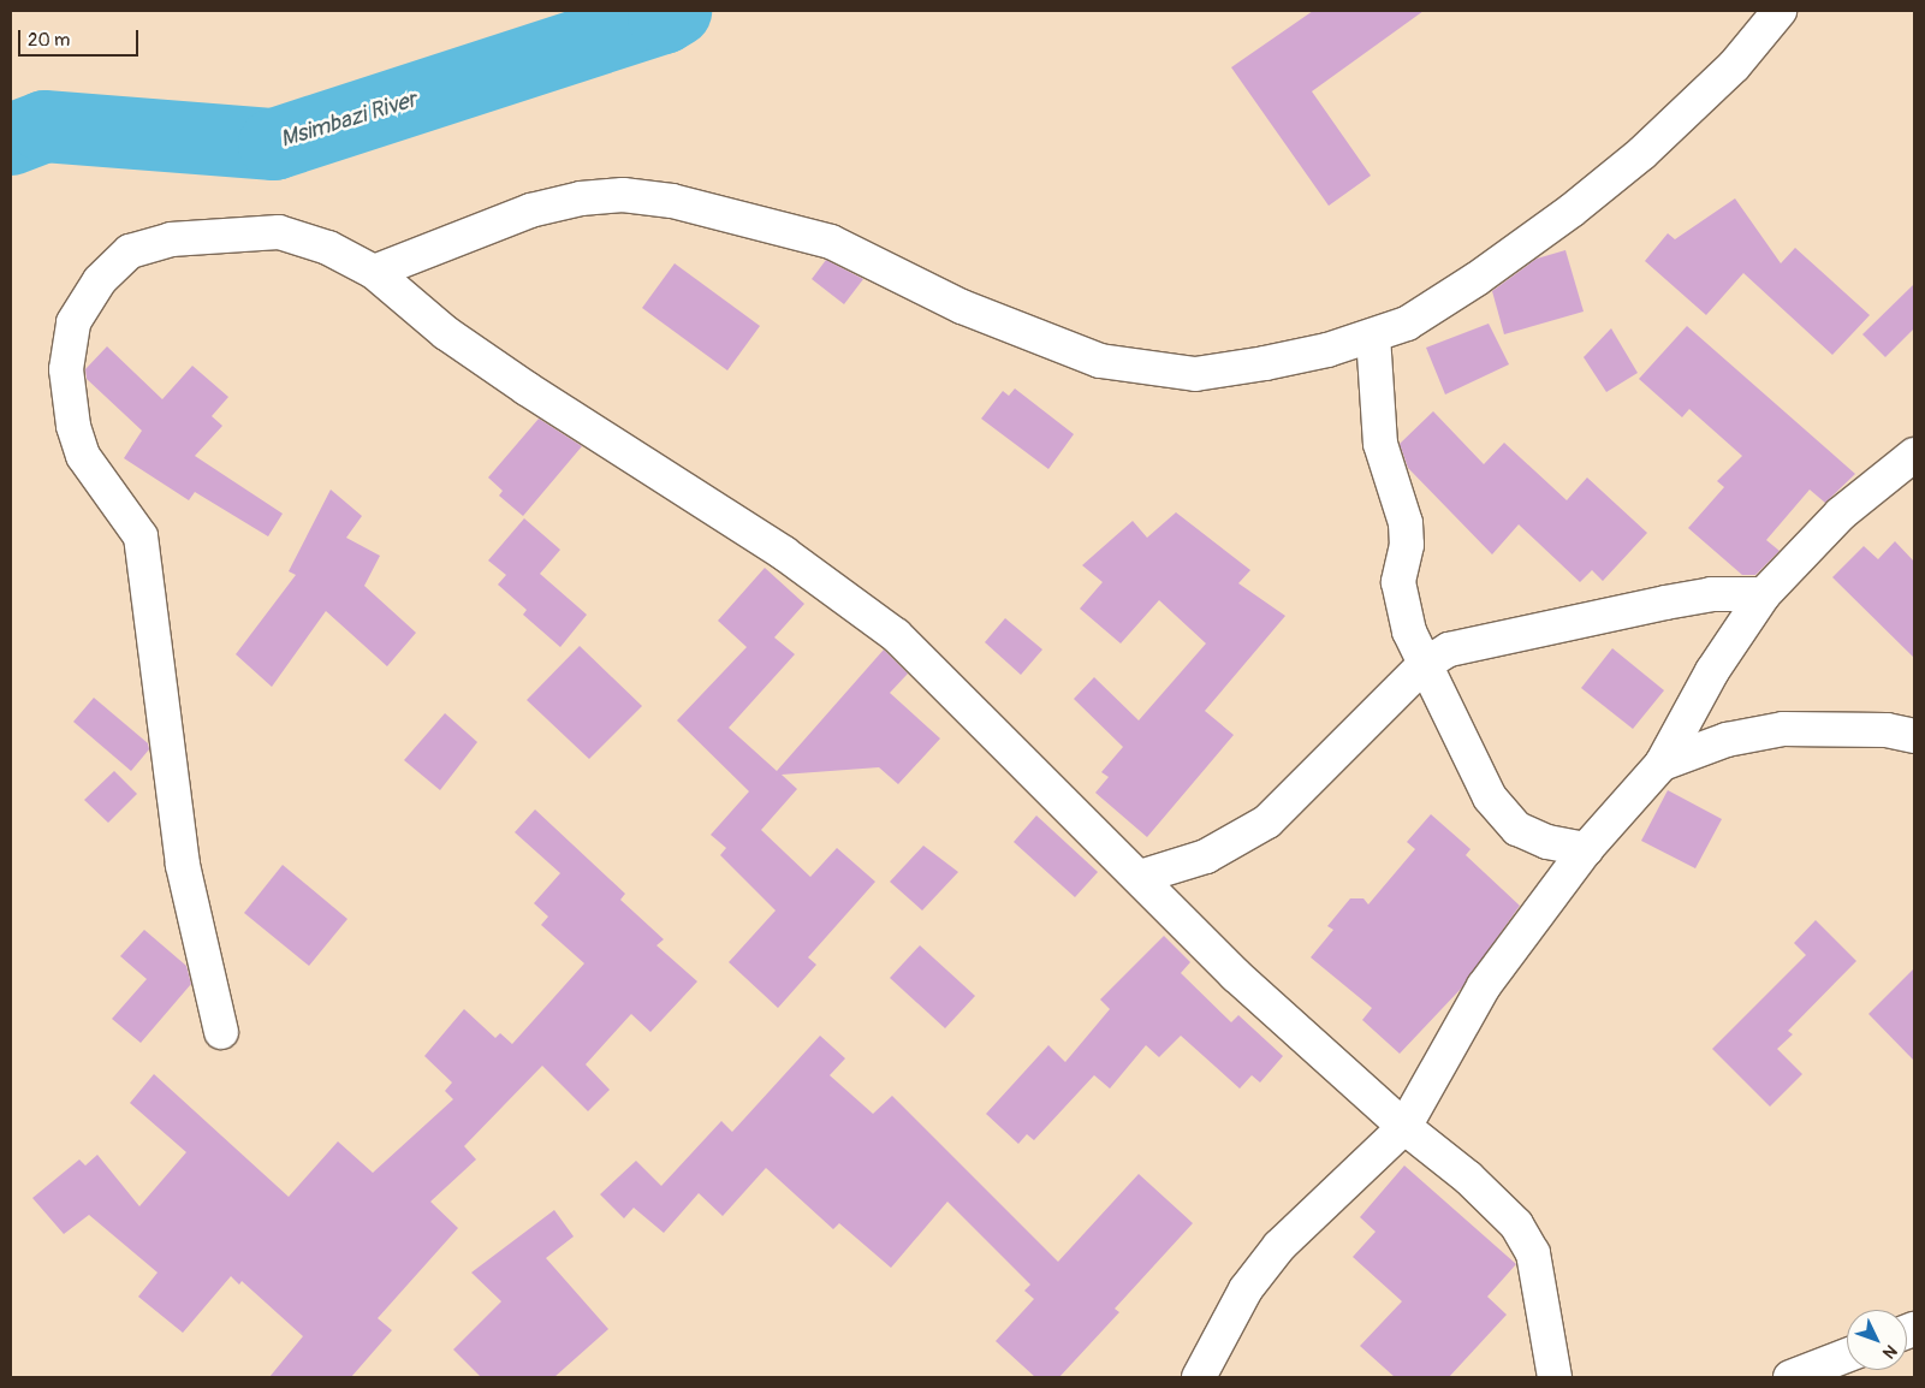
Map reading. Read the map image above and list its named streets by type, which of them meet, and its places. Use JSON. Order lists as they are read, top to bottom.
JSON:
{
  "water": ["Msimbazi River"],
  "scale_bar": "20 m",
  "north": "bottom right"
}
